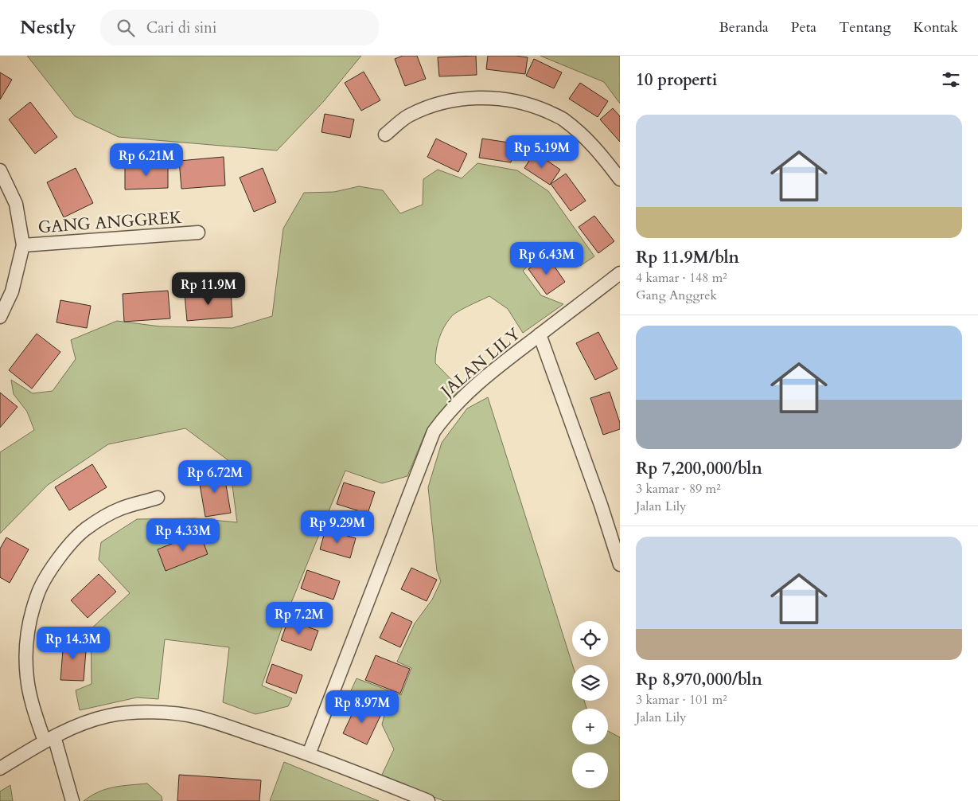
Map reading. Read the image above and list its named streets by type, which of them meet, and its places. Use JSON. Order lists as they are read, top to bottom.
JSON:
{
  "streets": {
    "street": ["GANG ANGGREK", "JALAN LILY"]
  },
  "page": {
    "header": "Nestly",
    "search": "Cari di sini",
    "nav": [
      "Beranda",
      "Peta",
      "Tentang",
      "Kontak"
    ],
    "heading": "10 properti",
    "list": [
      {
        "name": "Rp 11.9M/bln",
        "note": "4 kamar · 148 m² · Gang Anggrek"
      },
      {
        "name": "Rp 7,200,000/bln",
        "note": "3 kamar · 89 m² · Jalan Lily"
      },
      {
        "name": "Rp 8,970,000/bln",
        "note": "3 kamar · 101 m² · Jalan Lily"
      }
    ],
    "price": [
      "Rp 5.19M",
      "Rp 6.21M",
      "Rp 6.43M",
      "Rp 11.9M",
      "Rp 6.72M",
      "Rp 9.29M",
      "Rp 4.33M",
      "Rp 7.2M",
      "Rp 14.3M",
      "Rp 8.97M"
    ],
    "map_buttons": ["+", "−"]
  }
}
